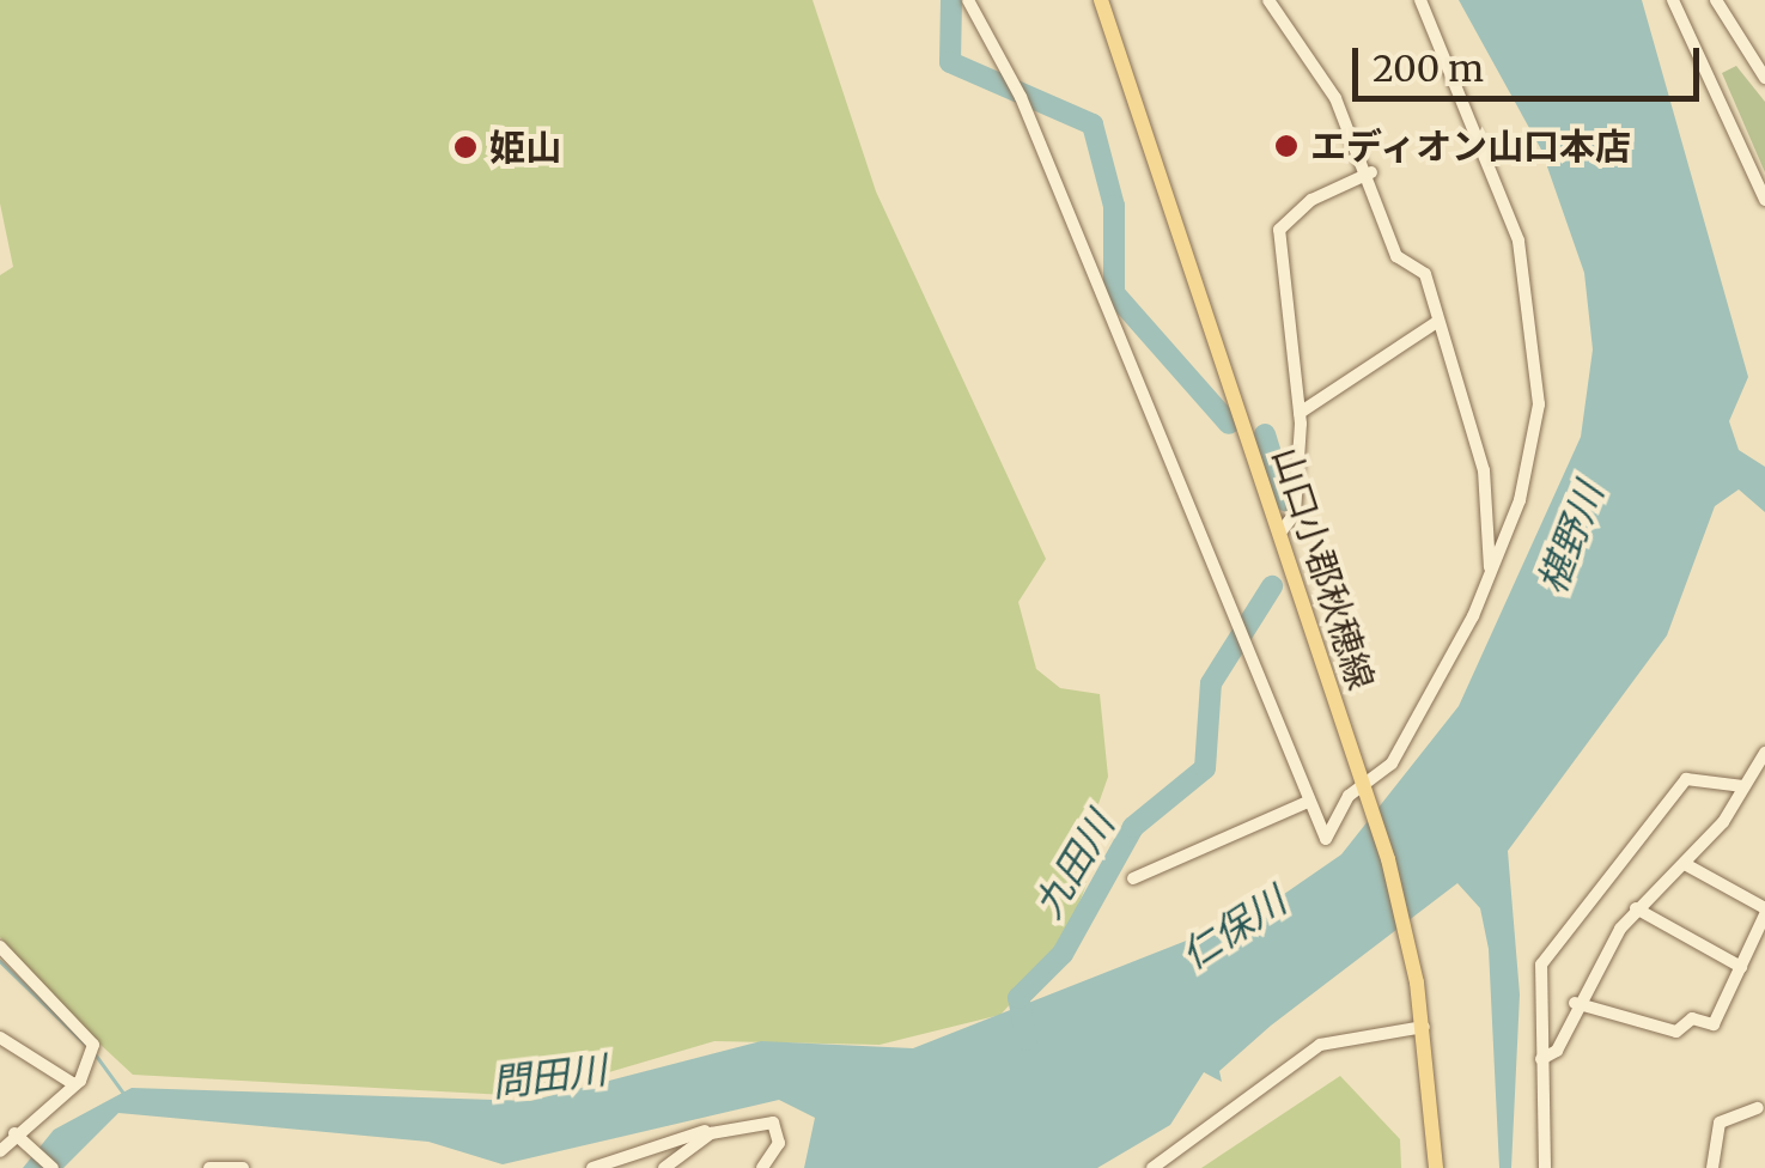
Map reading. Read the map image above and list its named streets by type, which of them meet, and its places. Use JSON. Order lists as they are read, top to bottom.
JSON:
{
  "streets": {
    "main road": ["山口小郡秋穂線"]
  },
  "water": [
    "椹野川",
    "九田川",
    "仁保川",
    "問田川"
  ],
  "places": ["エディオン山口本店", "姫山"],
  "scale_bar": "200 m"
}
